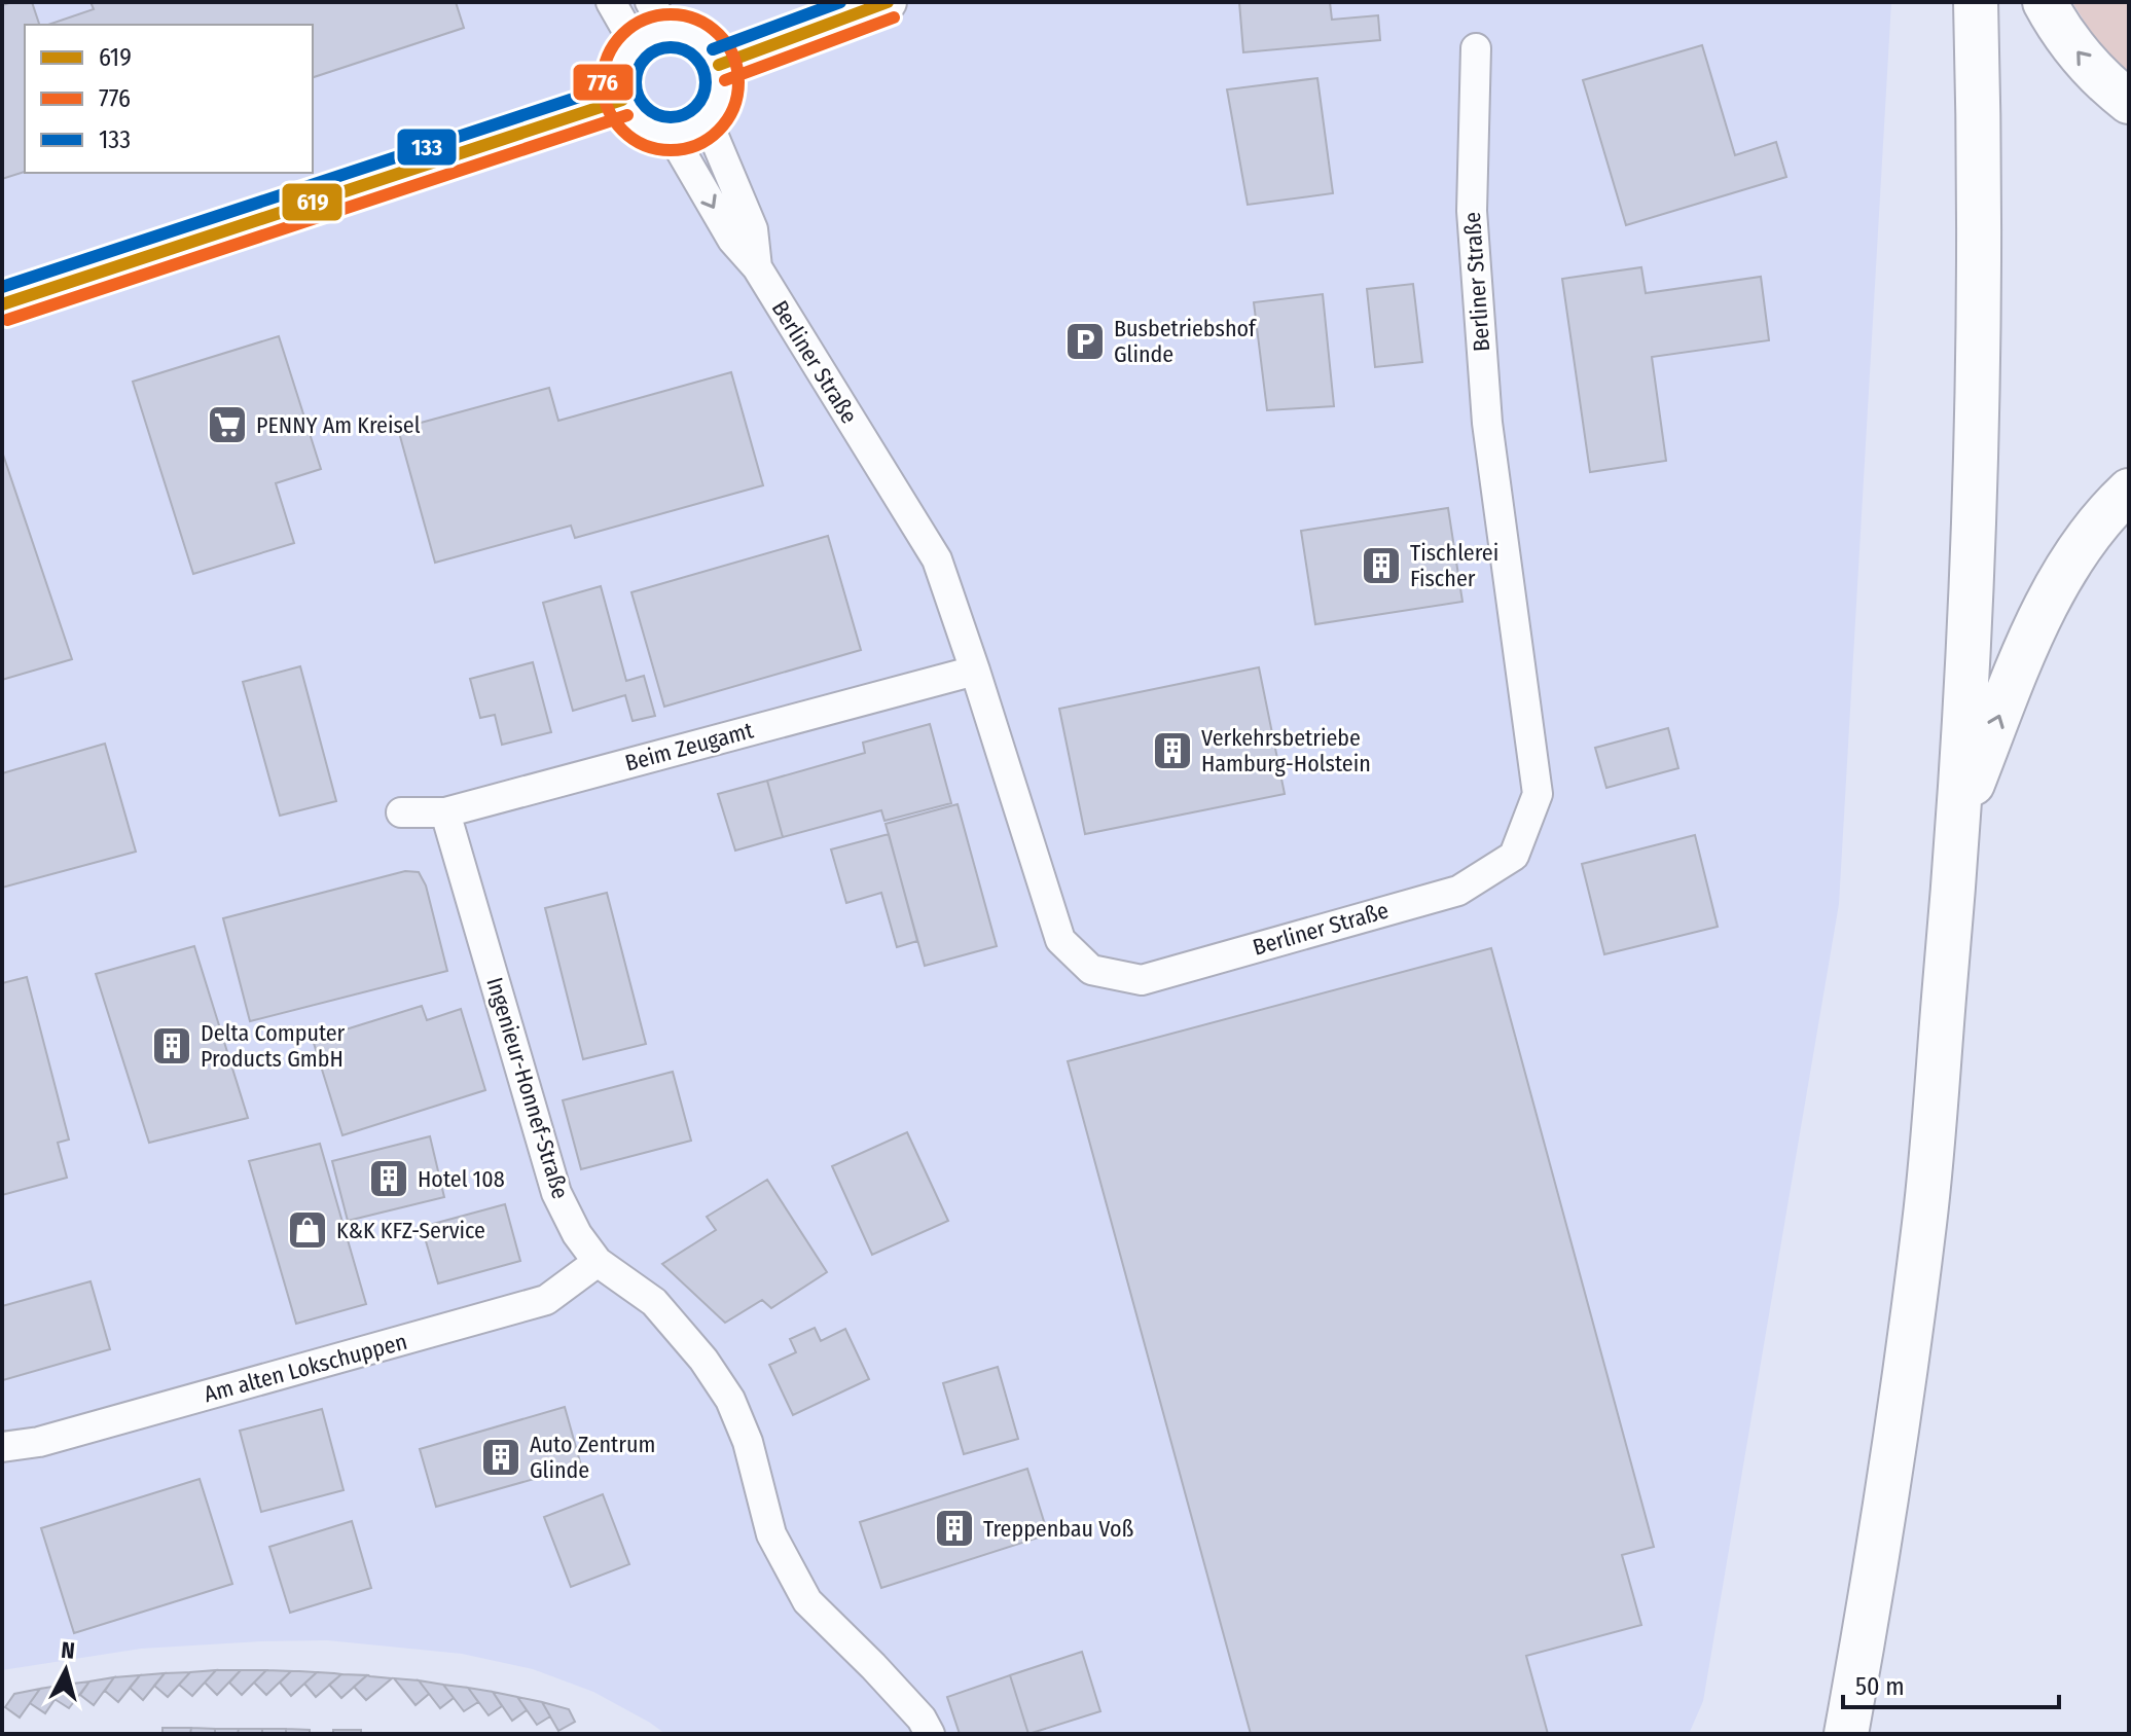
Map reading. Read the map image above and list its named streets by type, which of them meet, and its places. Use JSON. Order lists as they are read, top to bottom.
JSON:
{
  "streets": {
    "street": [
      "Berliner Straße",
      "Beim Zeugamt",
      "Ingenieur-Honnef-Straße",
      "Am alten Lokschuppen"
    ]
  },
  "crossings": [
    ["Berliner Straße", "Beim Zeugamt"],
    ["Beim Zeugamt", "Ingenieur-Honnef-Straße"],
    ["Ingenieur-Honnef-Straße", "Am alten Lokschuppen"]
  ],
  "places": {
    "parking": ["Busbetriebshof Glinde"],
    "supermarket": ["PENNY Am Kreisel"],
    "building": [
      "Tischlerei Fischer",
      "Verkehrsbetriebe Hamburg-Holstein",
      "Delta Computer Products GmbH",
      "Hotel 108",
      "Auto Zentrum Glinde",
      "Treppenbau Voß"
    ],
    "shop": ["K&K KFZ-Service"]
  },
  "lines": ["transit line 619", "transit line 133", "transit line 776"],
  "legend": ["619", "776", "133"],
  "scale_bar": "50 m",
  "north": "top"
}
